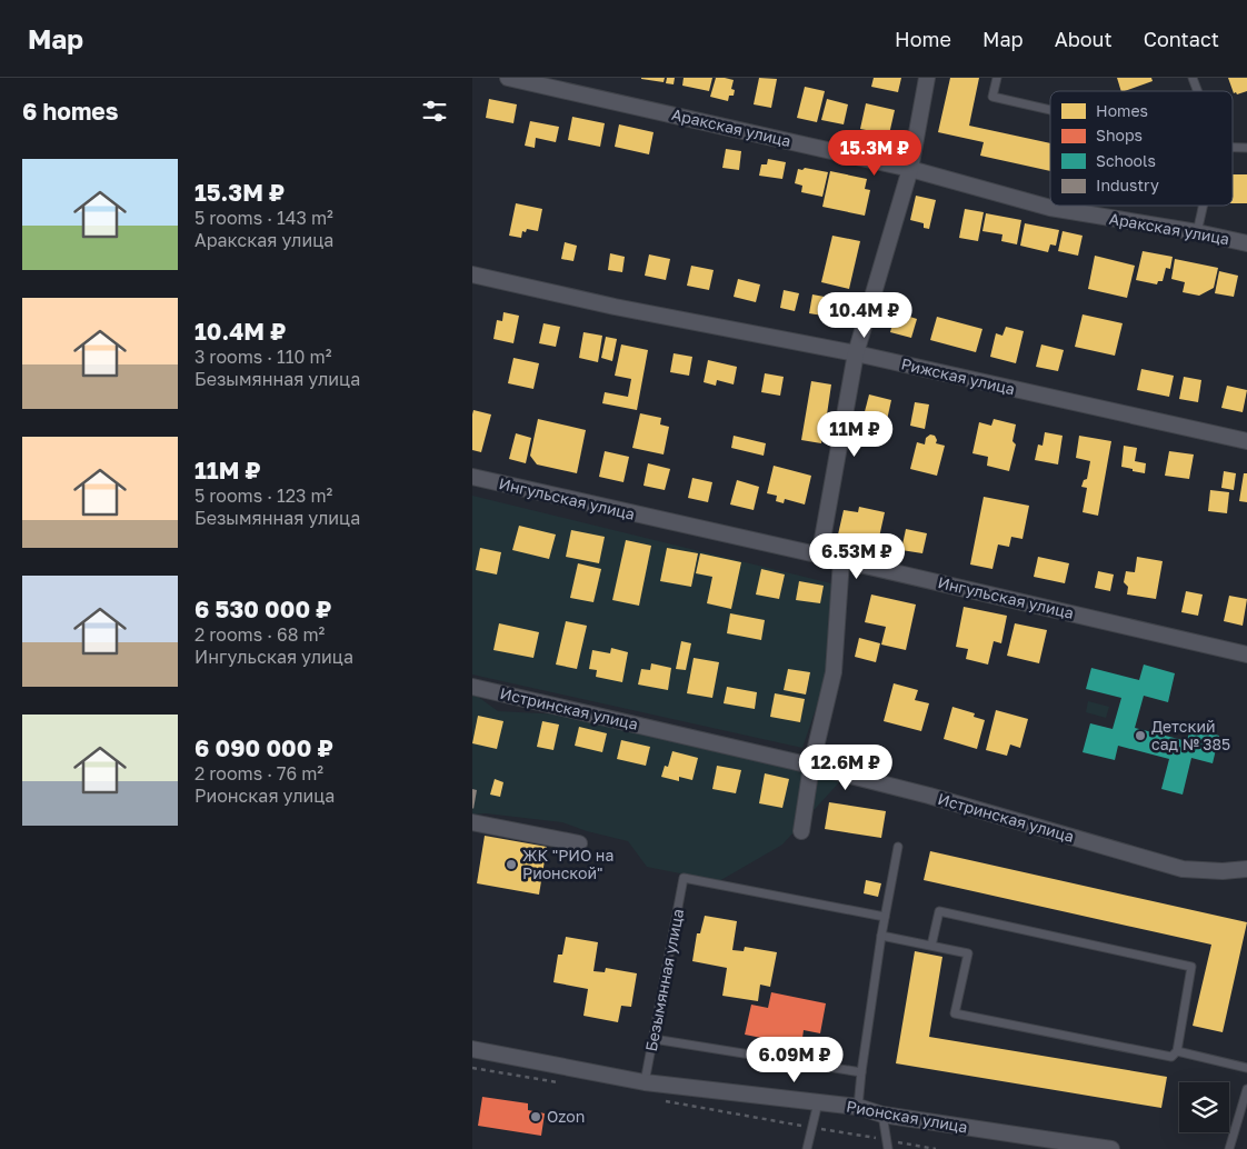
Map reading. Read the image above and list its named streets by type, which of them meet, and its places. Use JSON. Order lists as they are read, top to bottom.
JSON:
{
  "streets": {
    "street": [
      "Аракская улица",
      "Рижская улица",
      "Ингульская улица",
      "Истринская улица",
      "Рионская улица"
    ],
    "lane": ["Безымянная улица"]
  },
  "crossings": [
    ["Безымянная улица", "Рионская улица"]
  ],
  "places": ["Детский сад № 385", "ЖК \"РИО на Рионской\"", "Ozon"],
  "legend": [
    "Homes",
    "Shops",
    "Schools",
    "Industry"
  ],
  "page": {
    "header": "Map",
    "nav": [
      "Home",
      "Map",
      "About",
      "Contact"
    ],
    "heading": "6 homes",
    "price": [
      "15.3M ₽",
      "10.4M ₽",
      "11M ₽",
      "6.53M ₽",
      "12.6M ₽",
      "6.09M ₽"
    ],
    "list": [
      {
        "name": "15.3M ₽",
        "note": "5 rooms · 143 m² · Аракская улица"
      },
      {
        "name": "10.4M ₽",
        "note": "3 rooms · 110 m² · Безымянная улица"
      },
      {
        "name": "11M ₽",
        "note": "5 rooms · 123 m² · Безымянная улица"
      },
      {
        "name": "6 530 000 ₽",
        "note": "2 rooms · 68 m² · Ингульская улица"
      },
      {
        "name": "6 090 000 ₽",
        "note": "2 rooms · 76 m² · Рионская улица"
      }
    ]
  }
}
